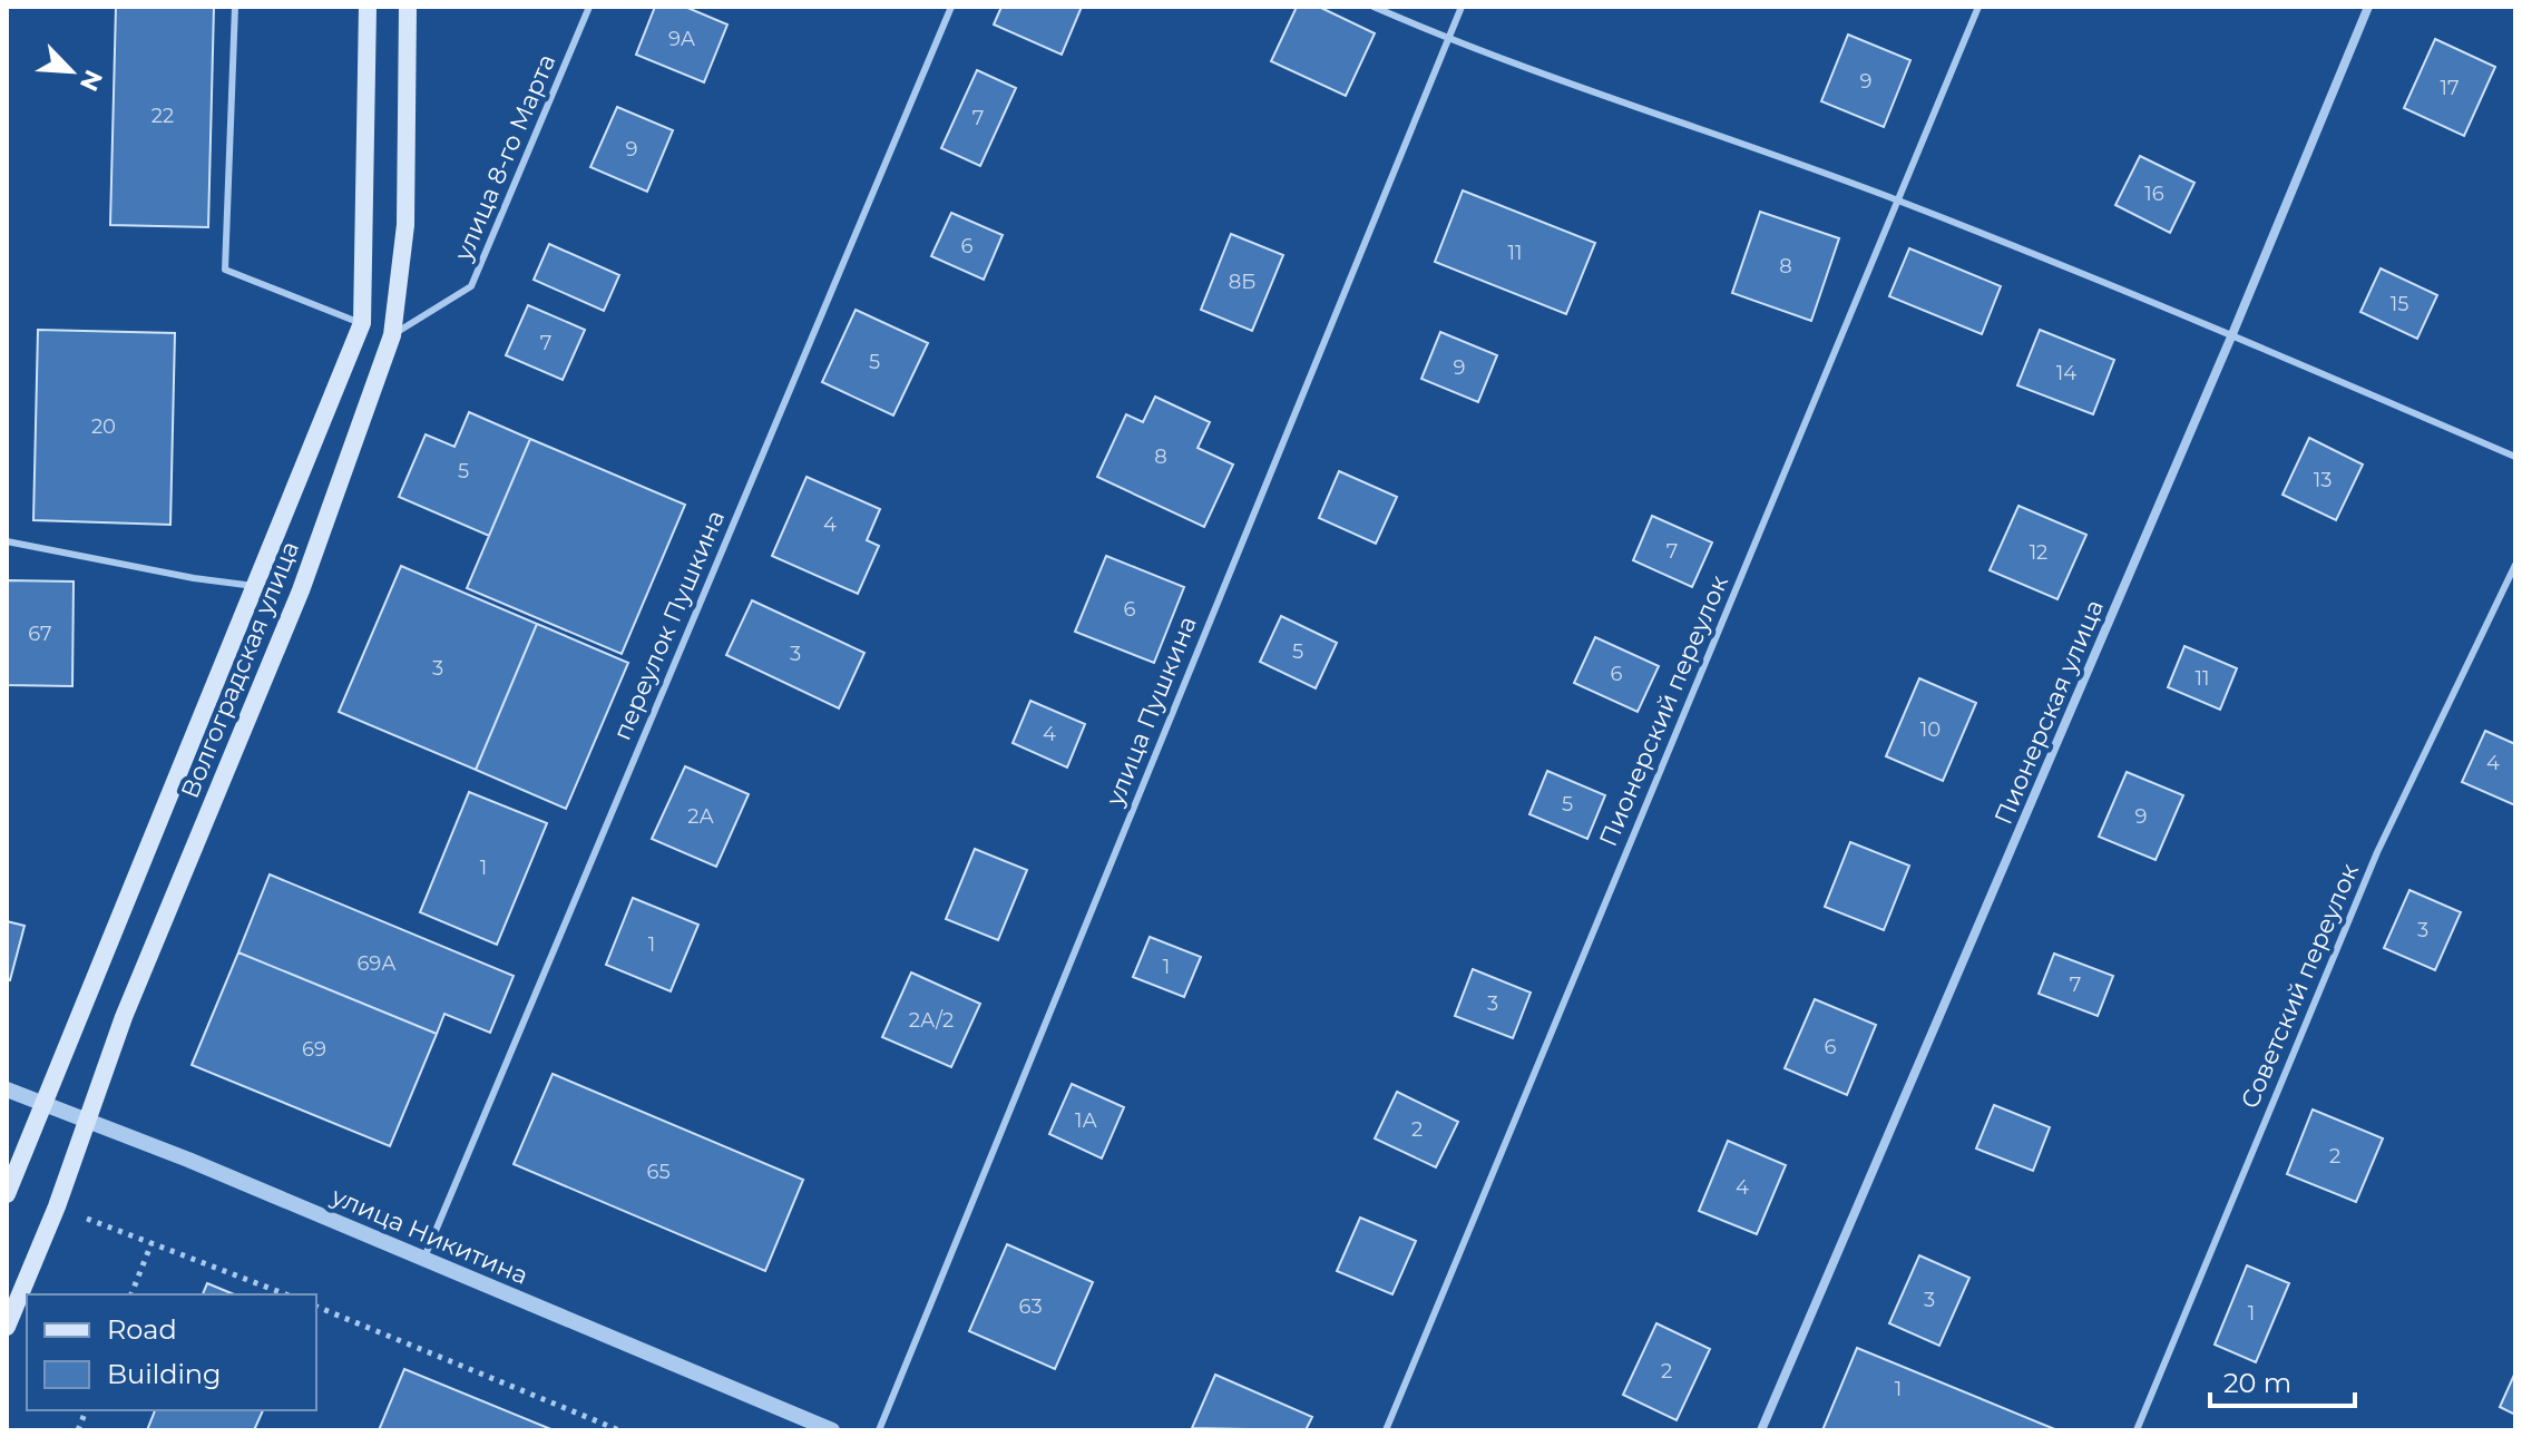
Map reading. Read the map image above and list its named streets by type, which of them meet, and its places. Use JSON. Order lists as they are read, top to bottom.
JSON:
{
  "streets": {
    "main road": ["Волгоградская улица"],
    "street": ["Пионерская улица", "улица Никитина"],
    "lane": [
      "улица 8-го Марта",
      "переулок Пушкина",
      "улица Пушкина",
      "Пионерский переулок",
      "Советский переулок"
    ]
  },
  "crossings": [
    ["улица 8-го Марта", "Волгоградская улица"],
    ["переулок Пушкина", "улица Никитина"],
    ["Волгоградская улица", "улица Никитина"]
  ],
  "house_numbers": [
    "9А",
    "9",
    "17",
    "22",
    "7",
    "9",
    "16",
    "6",
    "11",
    "8",
    "8Б",
    "15",
    "7",
    "5",
    "9",
    "14",
    "20",
    "8",
    "5",
    "13",
    "4",
    "7",
    "12",
    "6",
    "67",
    "5",
    "3",
    "3",
    "6",
    "11",
    "10",
    "4",
    "4",
    "5",
    "2А",
    "9",
    "1",
    "3",
    "1",
    "69А",
    "1",
    "7",
    "3",
    "2А/2",
    "6",
    "69",
    "1А",
    "2",
    "2",
    "65",
    "4",
    "3",
    "63",
    "1",
    "2",
    "1"
  ],
  "legend": ["Road", "Building"],
  "scale_bar": "20 m",
  "north": "bottom right"
}
